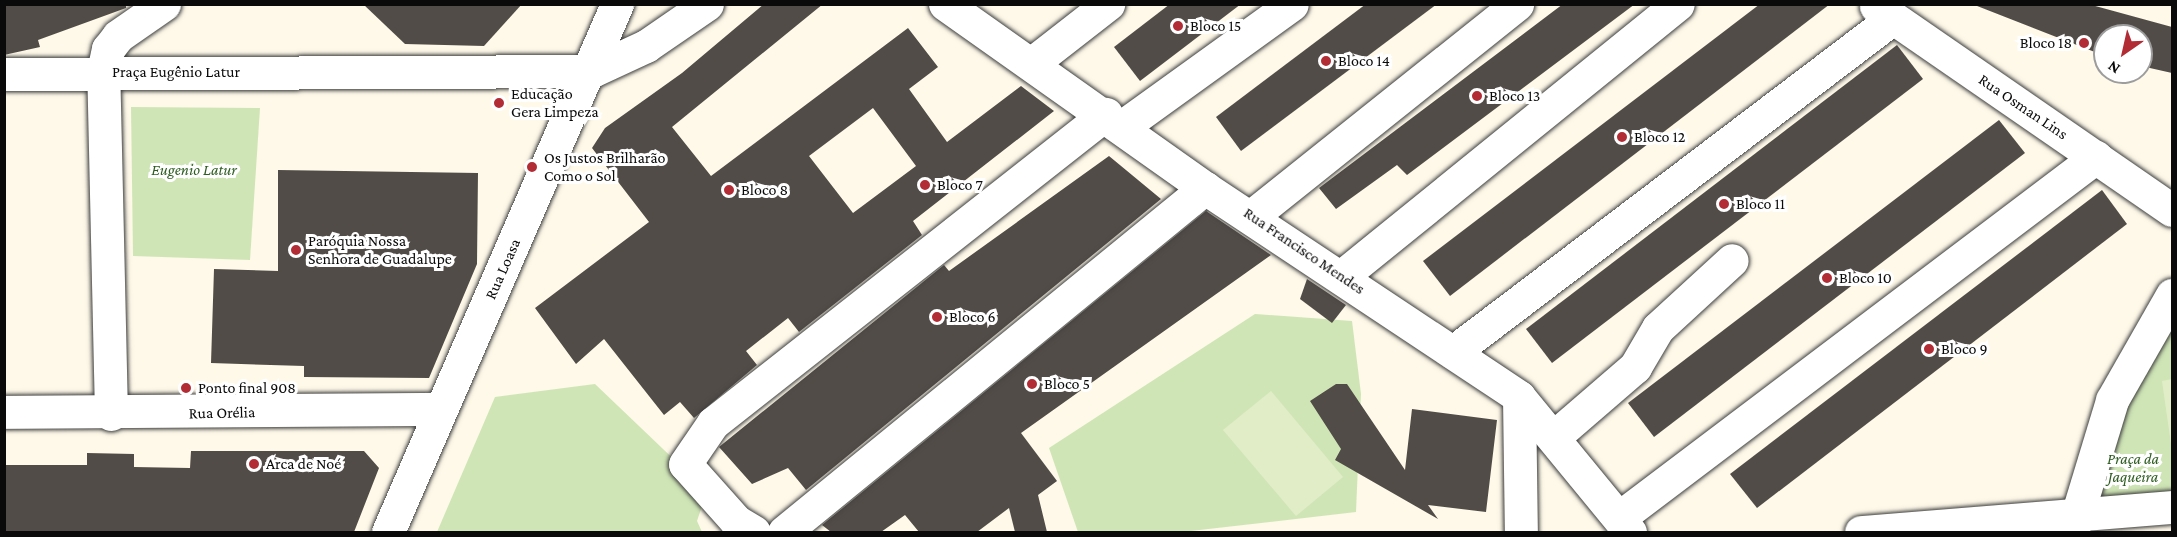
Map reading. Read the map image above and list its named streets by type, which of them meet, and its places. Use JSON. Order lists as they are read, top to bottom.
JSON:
{
  "streets": {
    "street": [
      "Praça Eugênio Latur",
      "Rua Osman Lins",
      "Rua Francisco Mendes",
      "Rua Loasa",
      "Rua Orélia"
    ]
  },
  "crossings": [
    ["Praça Eugênio Latur", "Rua Loasa"],
    ["Praça Eugênio Latur", "Rua Orélia"],
    ["Rua Loasa", "Rua Orélia"]
  ],
  "parks": ["Eugenio Latur", "Praça da Jaqueira"],
  "places": [
    "Bloco 15",
    "Bloco 18",
    "Bloco 14",
    "Bloco 13",
    "Educação Gera Limpeza",
    "Bloco 12",
    "Os Justos Brilharão Como o Sol",
    "Bloco 7",
    "Bloco 8",
    "Bloco 11",
    "Paróquia Nossa Senhora de Guadalupe",
    "Bloco 10",
    "Bloco 6",
    "Bloco 9",
    "Bloco 5",
    "Ponto final 908",
    "Arca de Noé"
  ],
  "north": "bottom left"
}
